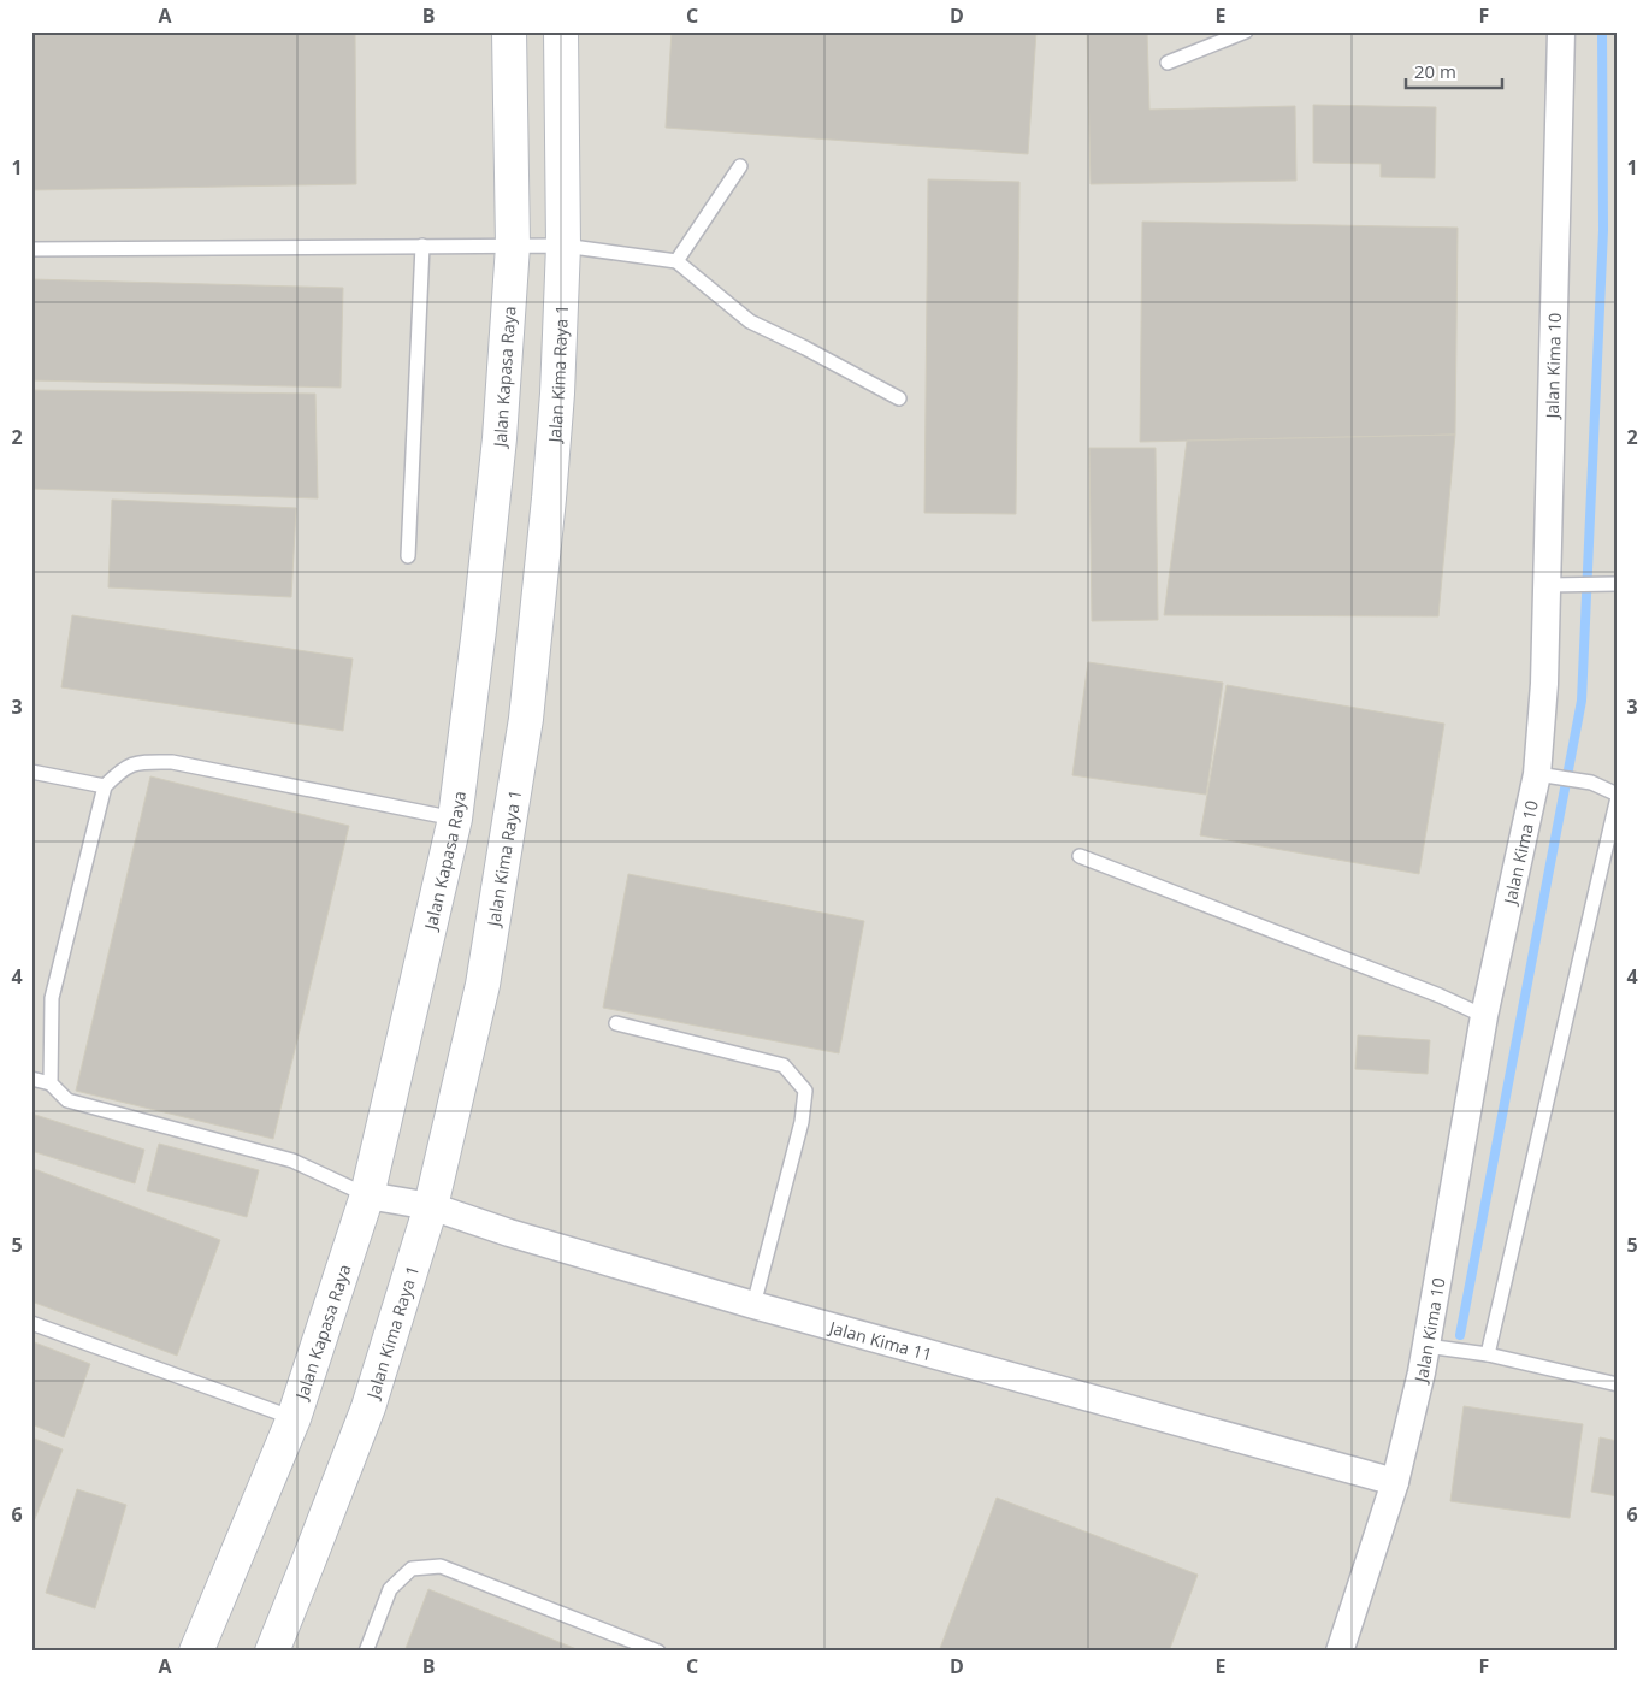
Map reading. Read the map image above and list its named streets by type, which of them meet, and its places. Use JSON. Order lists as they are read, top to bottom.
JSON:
{
  "streets": {
    "main road": ["Jalan Kima Raya 1", "Jalan Kapasa Raya"],
    "street": ["Jalan Kima 10", "Jalan Kima 11"]
  },
  "crossings": [
    ["Jalan Kima 10", "Jalan Kima 11"],
    ["Jalan Kima Raya 1", "Jalan Kima 11"],
    ["Jalan Kapasa Raya", "Jalan Kima 11"]
  ],
  "scale_bar": "20 m",
  "grid": {
    "columns": [
      "A",
      "B",
      "C",
      "D",
      "E",
      "F"
    ],
    "rows": [
      "1",
      "2",
      "3",
      "4",
      "5",
      "6"
    ]
  }
}
